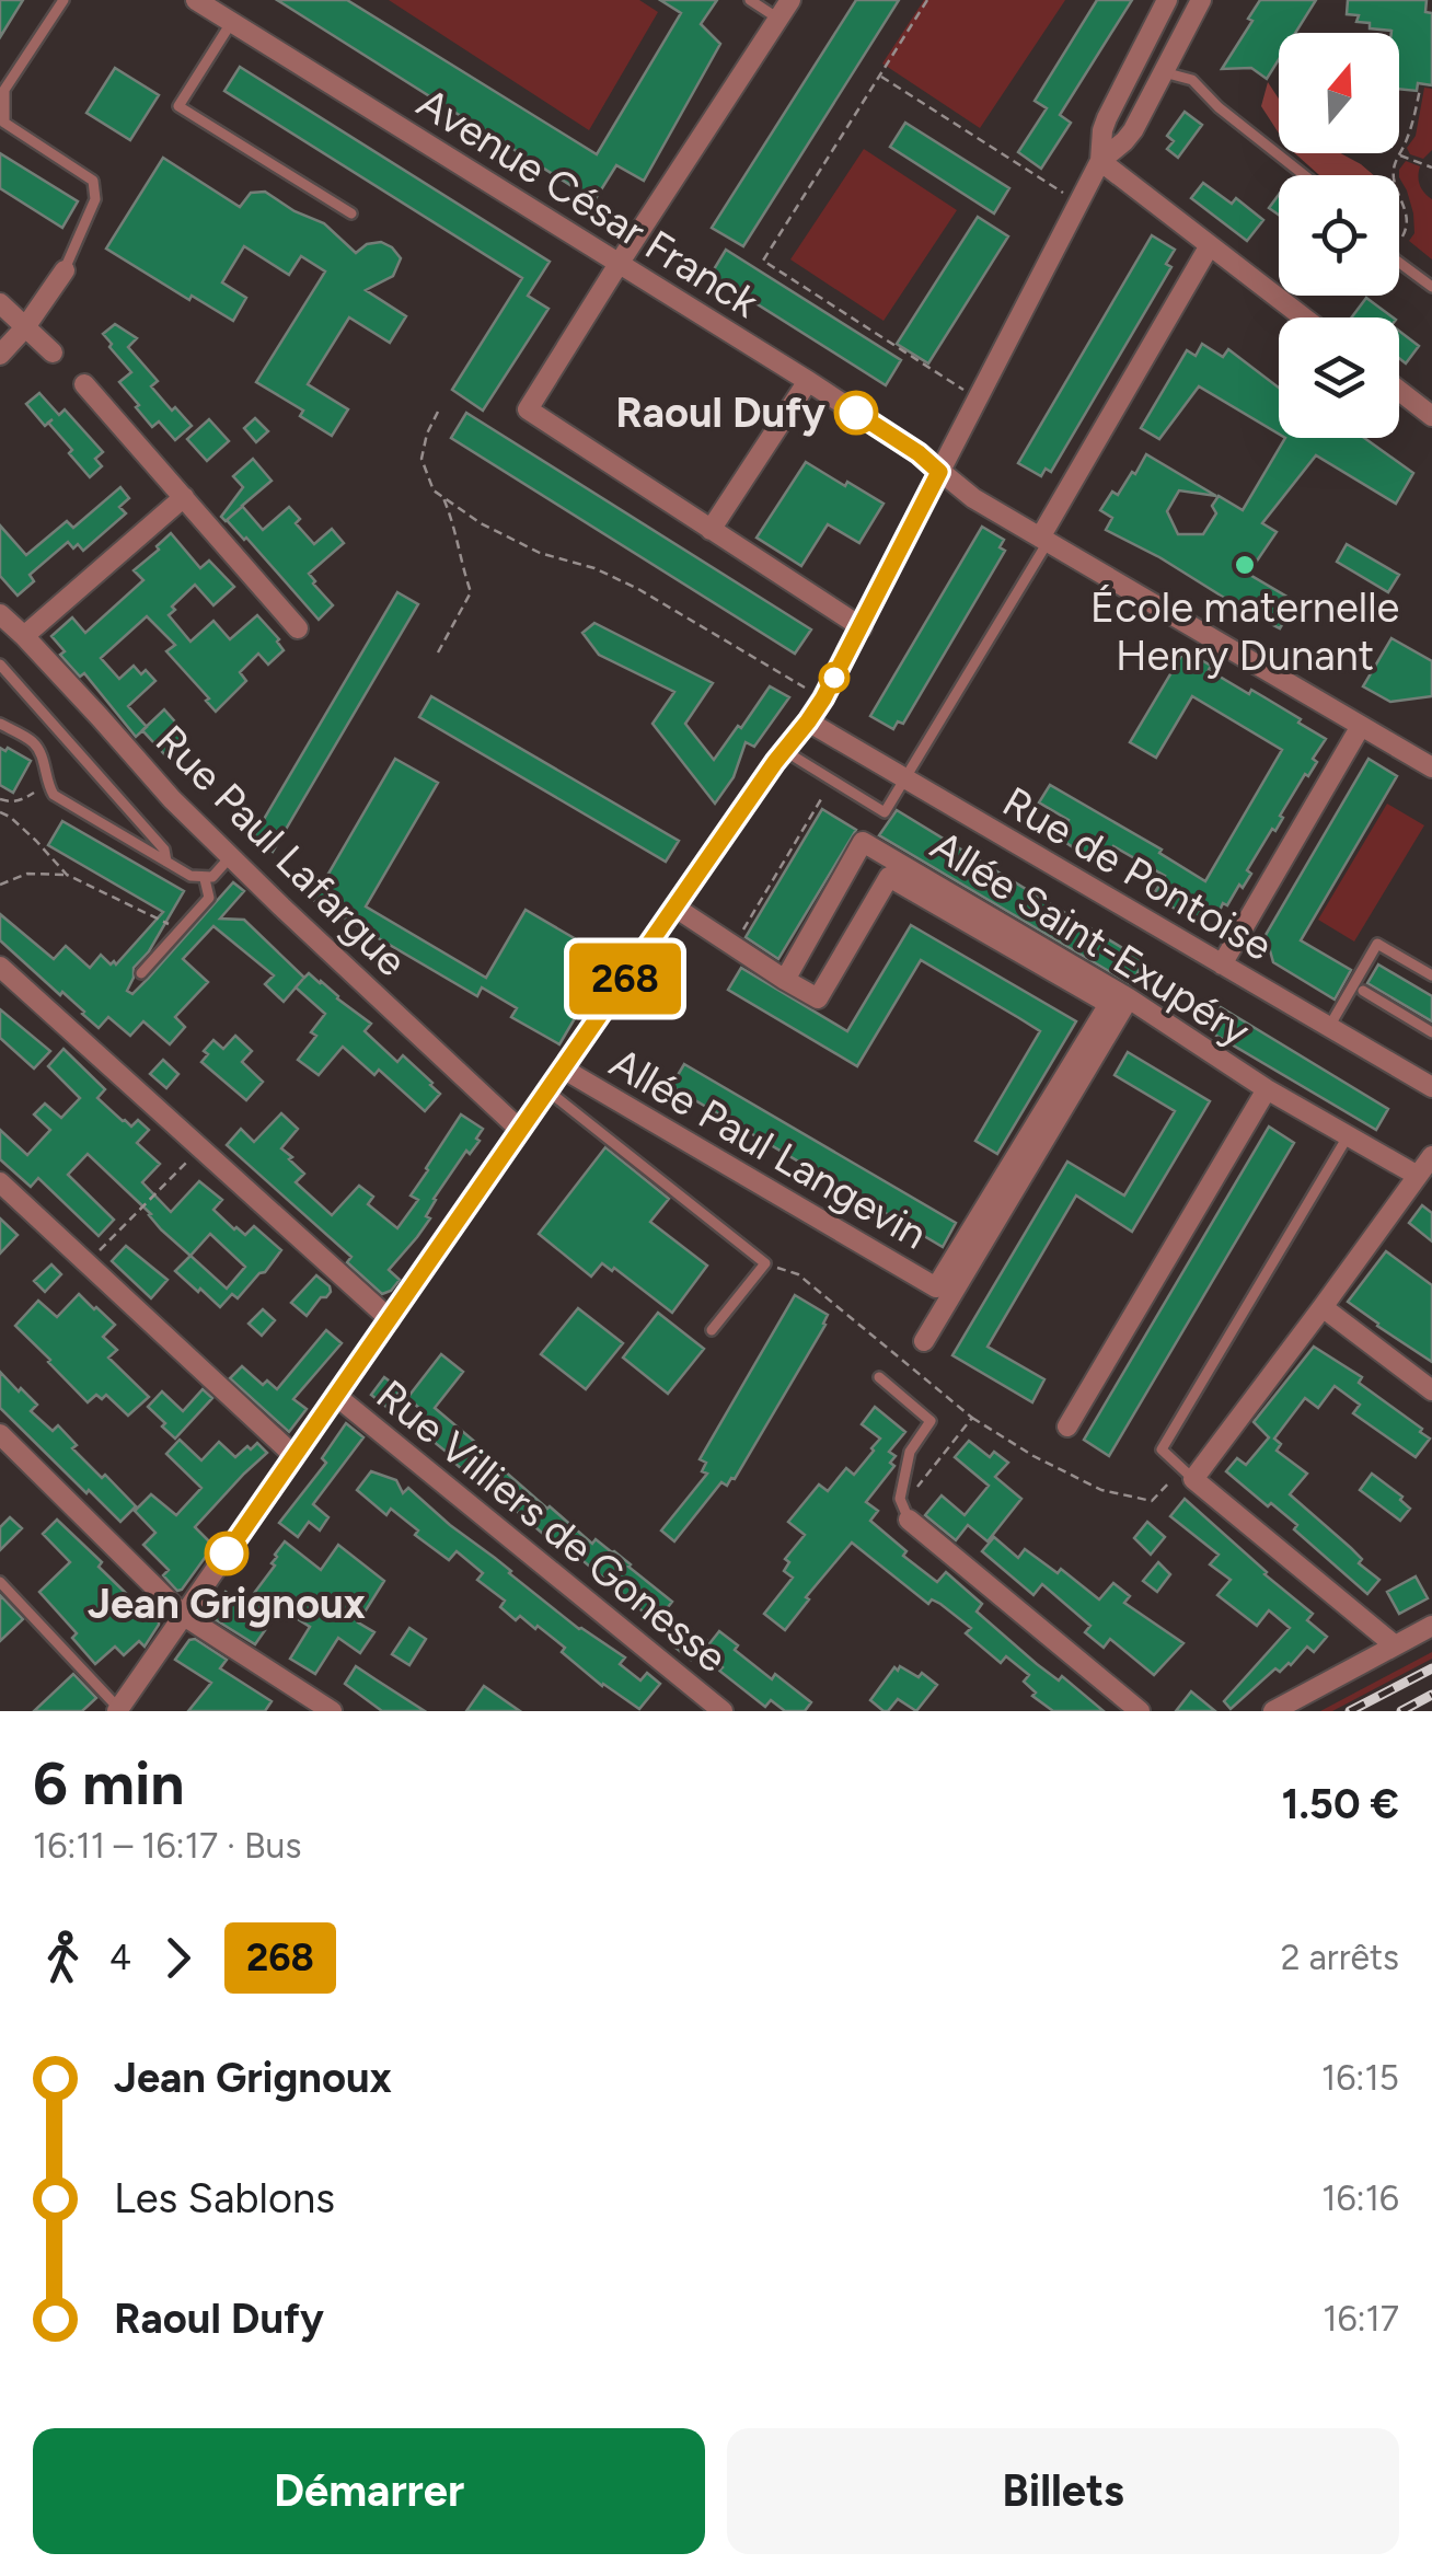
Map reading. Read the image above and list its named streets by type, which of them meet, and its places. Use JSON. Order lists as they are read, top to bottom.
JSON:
{
  "streets": {
    "street": [
      "Avenue César Franck",
      "Rue Paul Lafargue",
      "Rue de Pontoise",
      "Allée Saint-Exupéry",
      "Allée Paul Langevin",
      "Rue Villiers de Gonesse"
    ]
  },
  "crossings": [
    ["Allée Saint-Exupéry", "Allée Paul Langevin"]
  ],
  "places": ["Raoul Dufy", "École maternelle Henry Dunant", "Jean Grignoux"],
  "lines": ["bus line 268"],
  "north": "top",
  "page": {
    "on_map": "268",
    "heading": ["6 min", "16:11 – 16:17 · Bus", "1.50 €"],
    "legs": ["4", "268", "2 arrêts"],
    "list": [
      {
        "name": "Jean Grignoux",
        "value": "16:15"
      },
      {
        "name": "Les Sablons",
        "value": "16:16"
      },
      {
        "name": "Raoul Dufy",
        "value": "16:17"
      }
    ],
    "buttons": ["Démarrer", "Billets"]
  }
}
